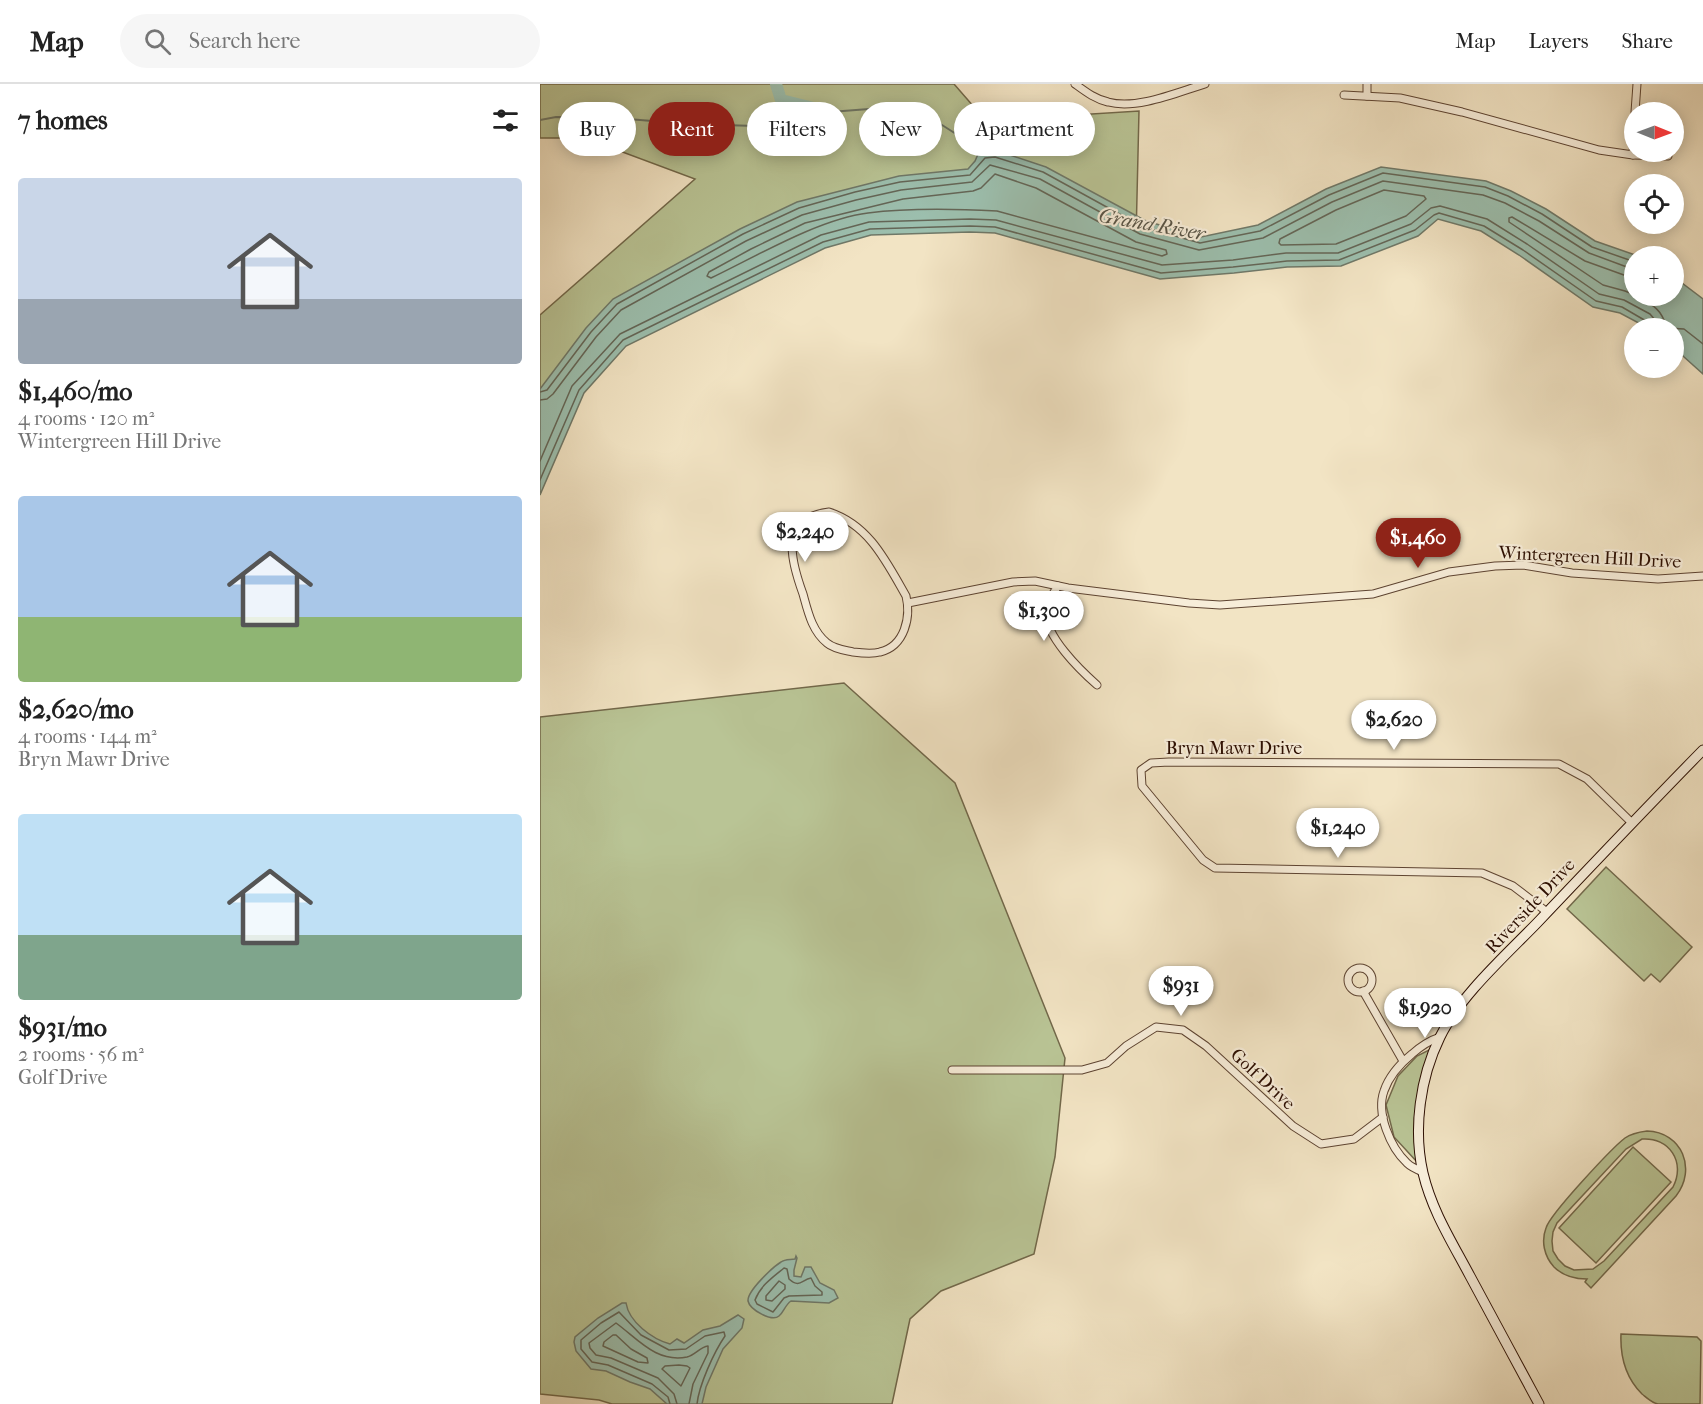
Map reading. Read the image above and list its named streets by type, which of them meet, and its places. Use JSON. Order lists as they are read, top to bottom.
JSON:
{
  "streets": {
    "main road": ["Riverside Drive"],
    "street": ["Wintergreen Hill Drive", "Bryn Mawr Drive", "Golf Drive"]
  },
  "crossings": [
    ["Bryn Mawr Drive", "Riverside Drive"]
  ],
  "water": ["Grand River"],
  "north": "right",
  "page": {
    "header": "Map",
    "search": "Search here",
    "nav": ["Map", "Layers", "Share"],
    "heading": "7 homes",
    "map_buttons": ["+", "−"],
    "chip": [
      "Buy",
      "Rent",
      "Filters",
      "New",
      "Apartment"
    ],
    "list": [
      {
        "name": "$1,460/mo",
        "note": "4 rooms · 120 m² · Wintergreen Hill Drive"
      },
      {
        "name": "$2,620/mo",
        "note": "4 rooms · 144 m² · Bryn Mawr Drive"
      },
      {
        "name": "$931/mo",
        "note": "2 rooms · 56 m² · Golf Drive"
      }
    ],
    "price": [
      "$2,240",
      "$1,460",
      "$1,300",
      "$2,620",
      "$1,240",
      "$931",
      "$1,920"
    ]
  }
}
